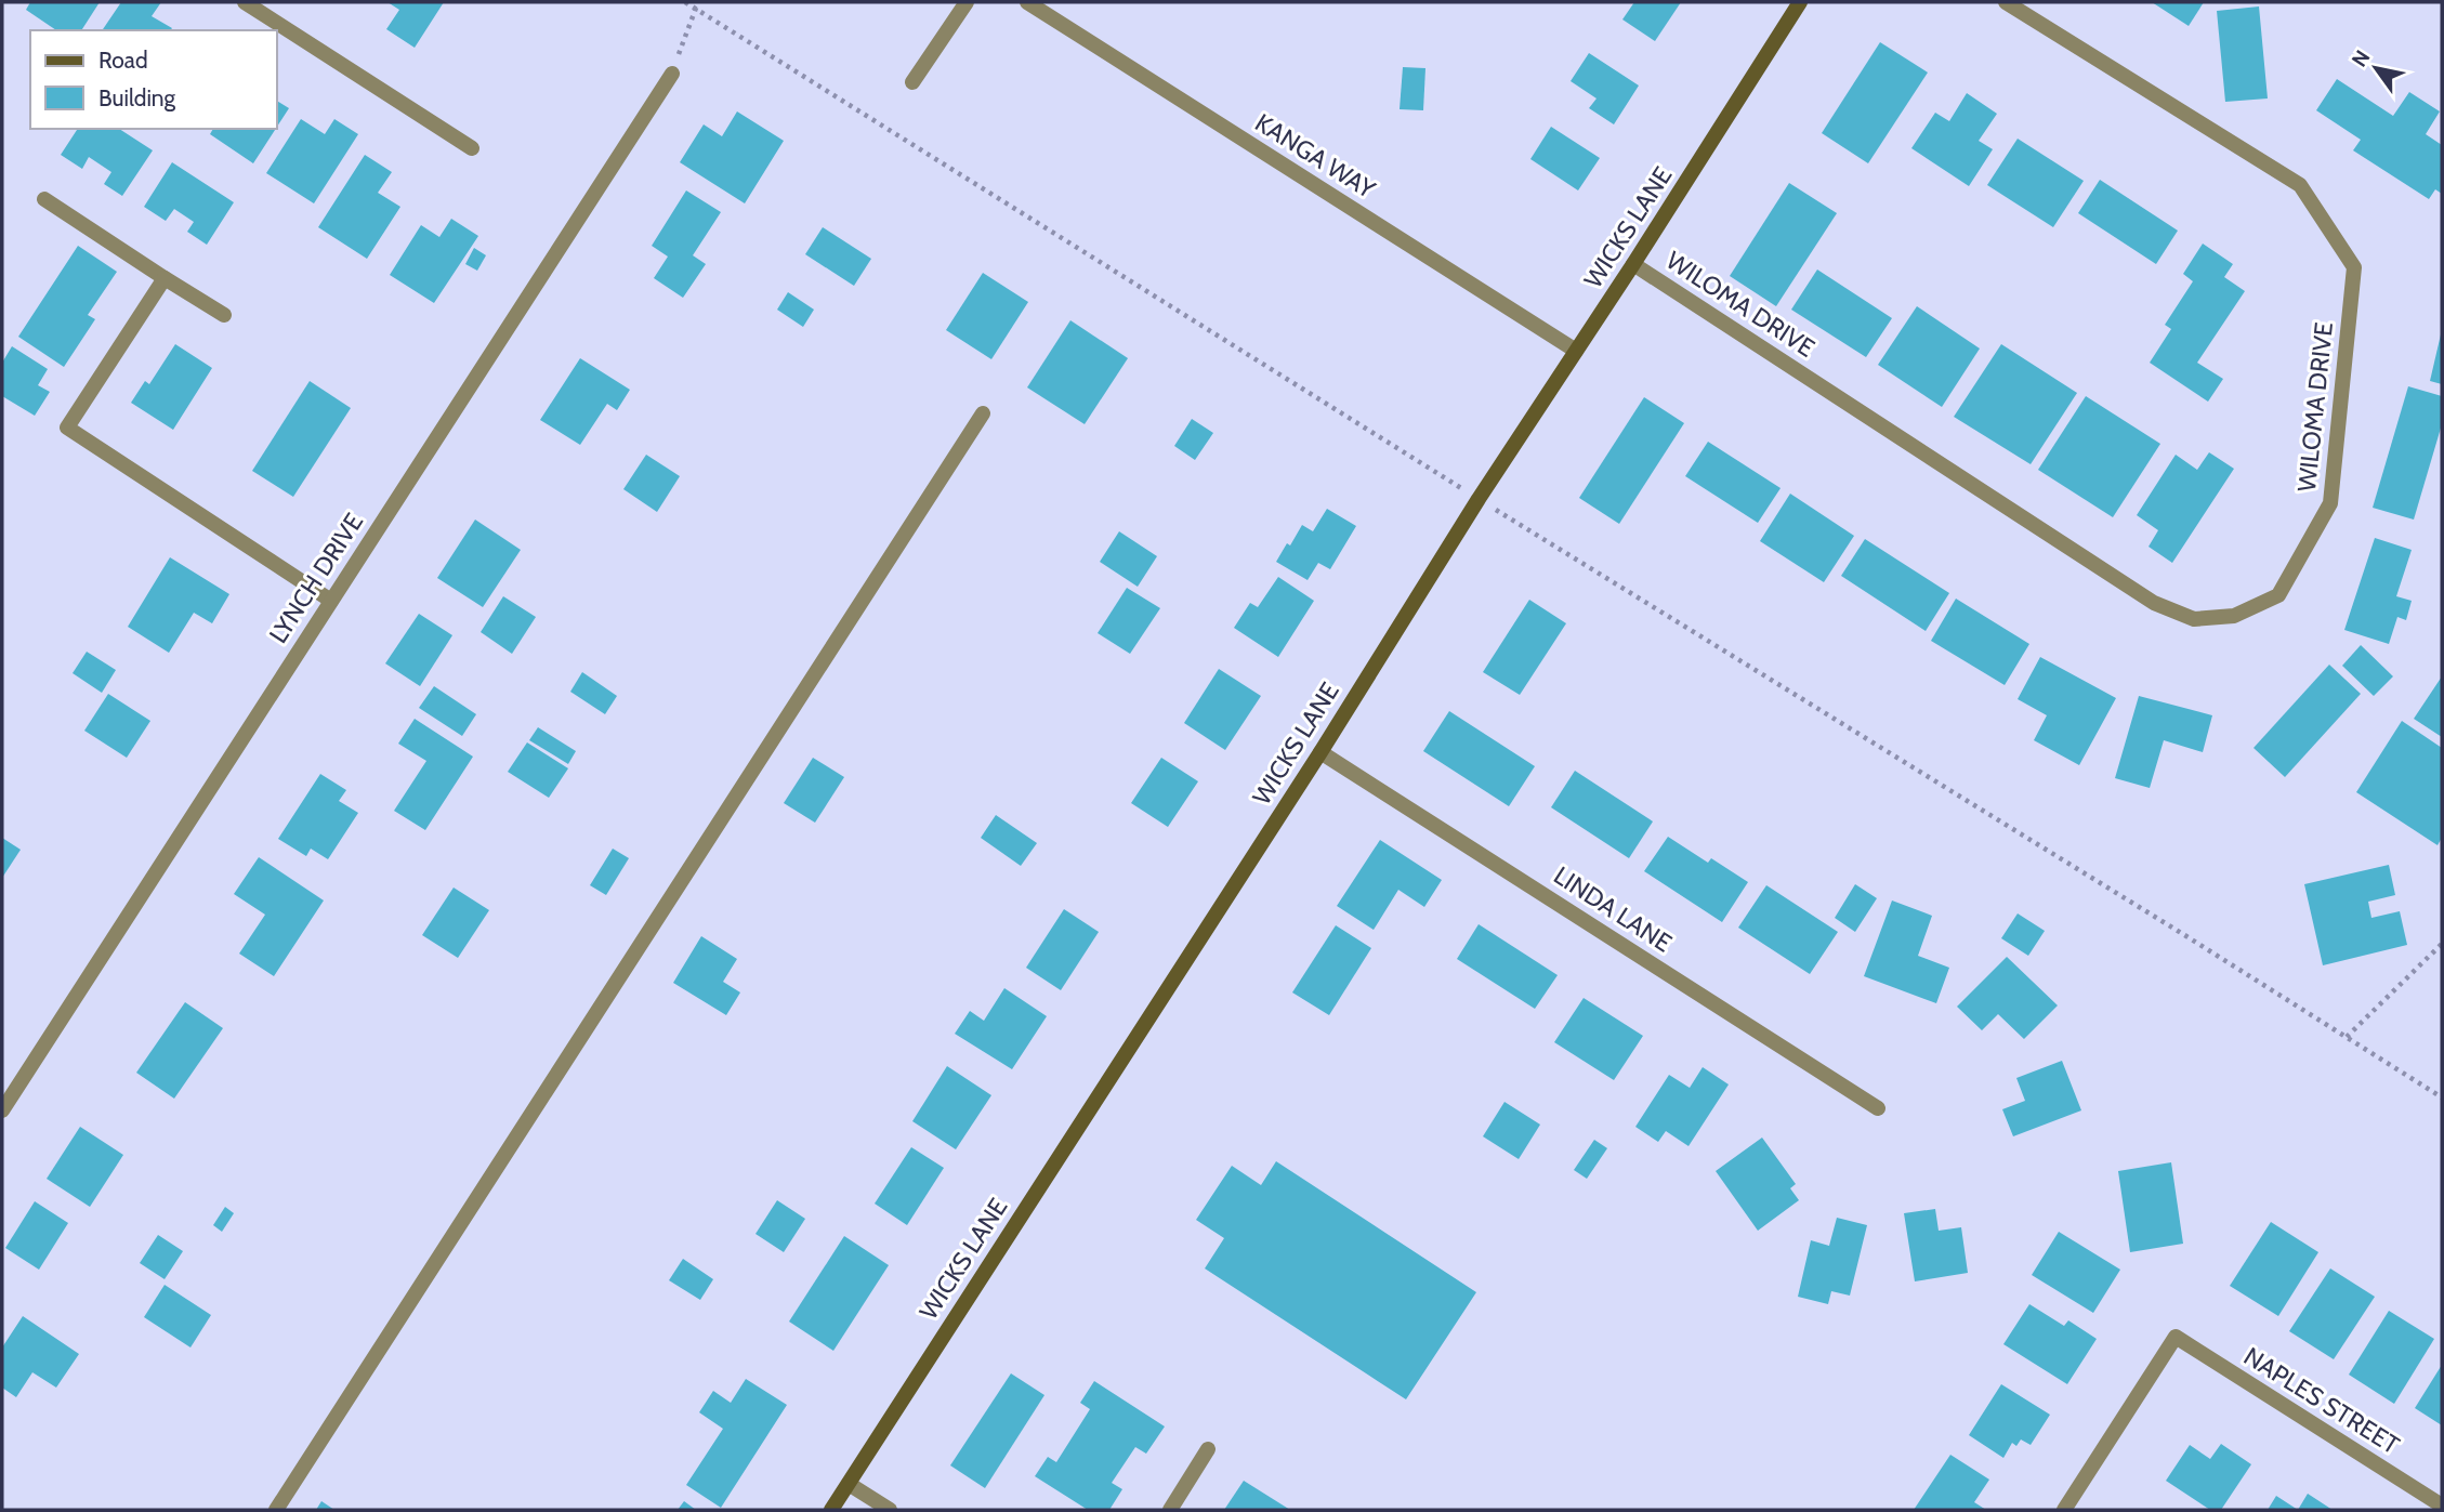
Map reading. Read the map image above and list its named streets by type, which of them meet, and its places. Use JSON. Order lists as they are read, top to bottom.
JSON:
{
  "streets": {
    "street": [
      "KANGA WAY",
      "WICKS LANE",
      "WILOMA DRIVE",
      "LYNCH DRIVE",
      "LINDA LANE",
      "NAPLES STREET"
    ]
  },
  "crossings": [
    ["KANGA WAY", "WICKS LANE"],
    ["WICKS LANE", "WILOMA DRIVE"],
    ["WICKS LANE", "LINDA LANE"]
  ],
  "legend": ["Road", "Building"],
  "north": "top left"
}
